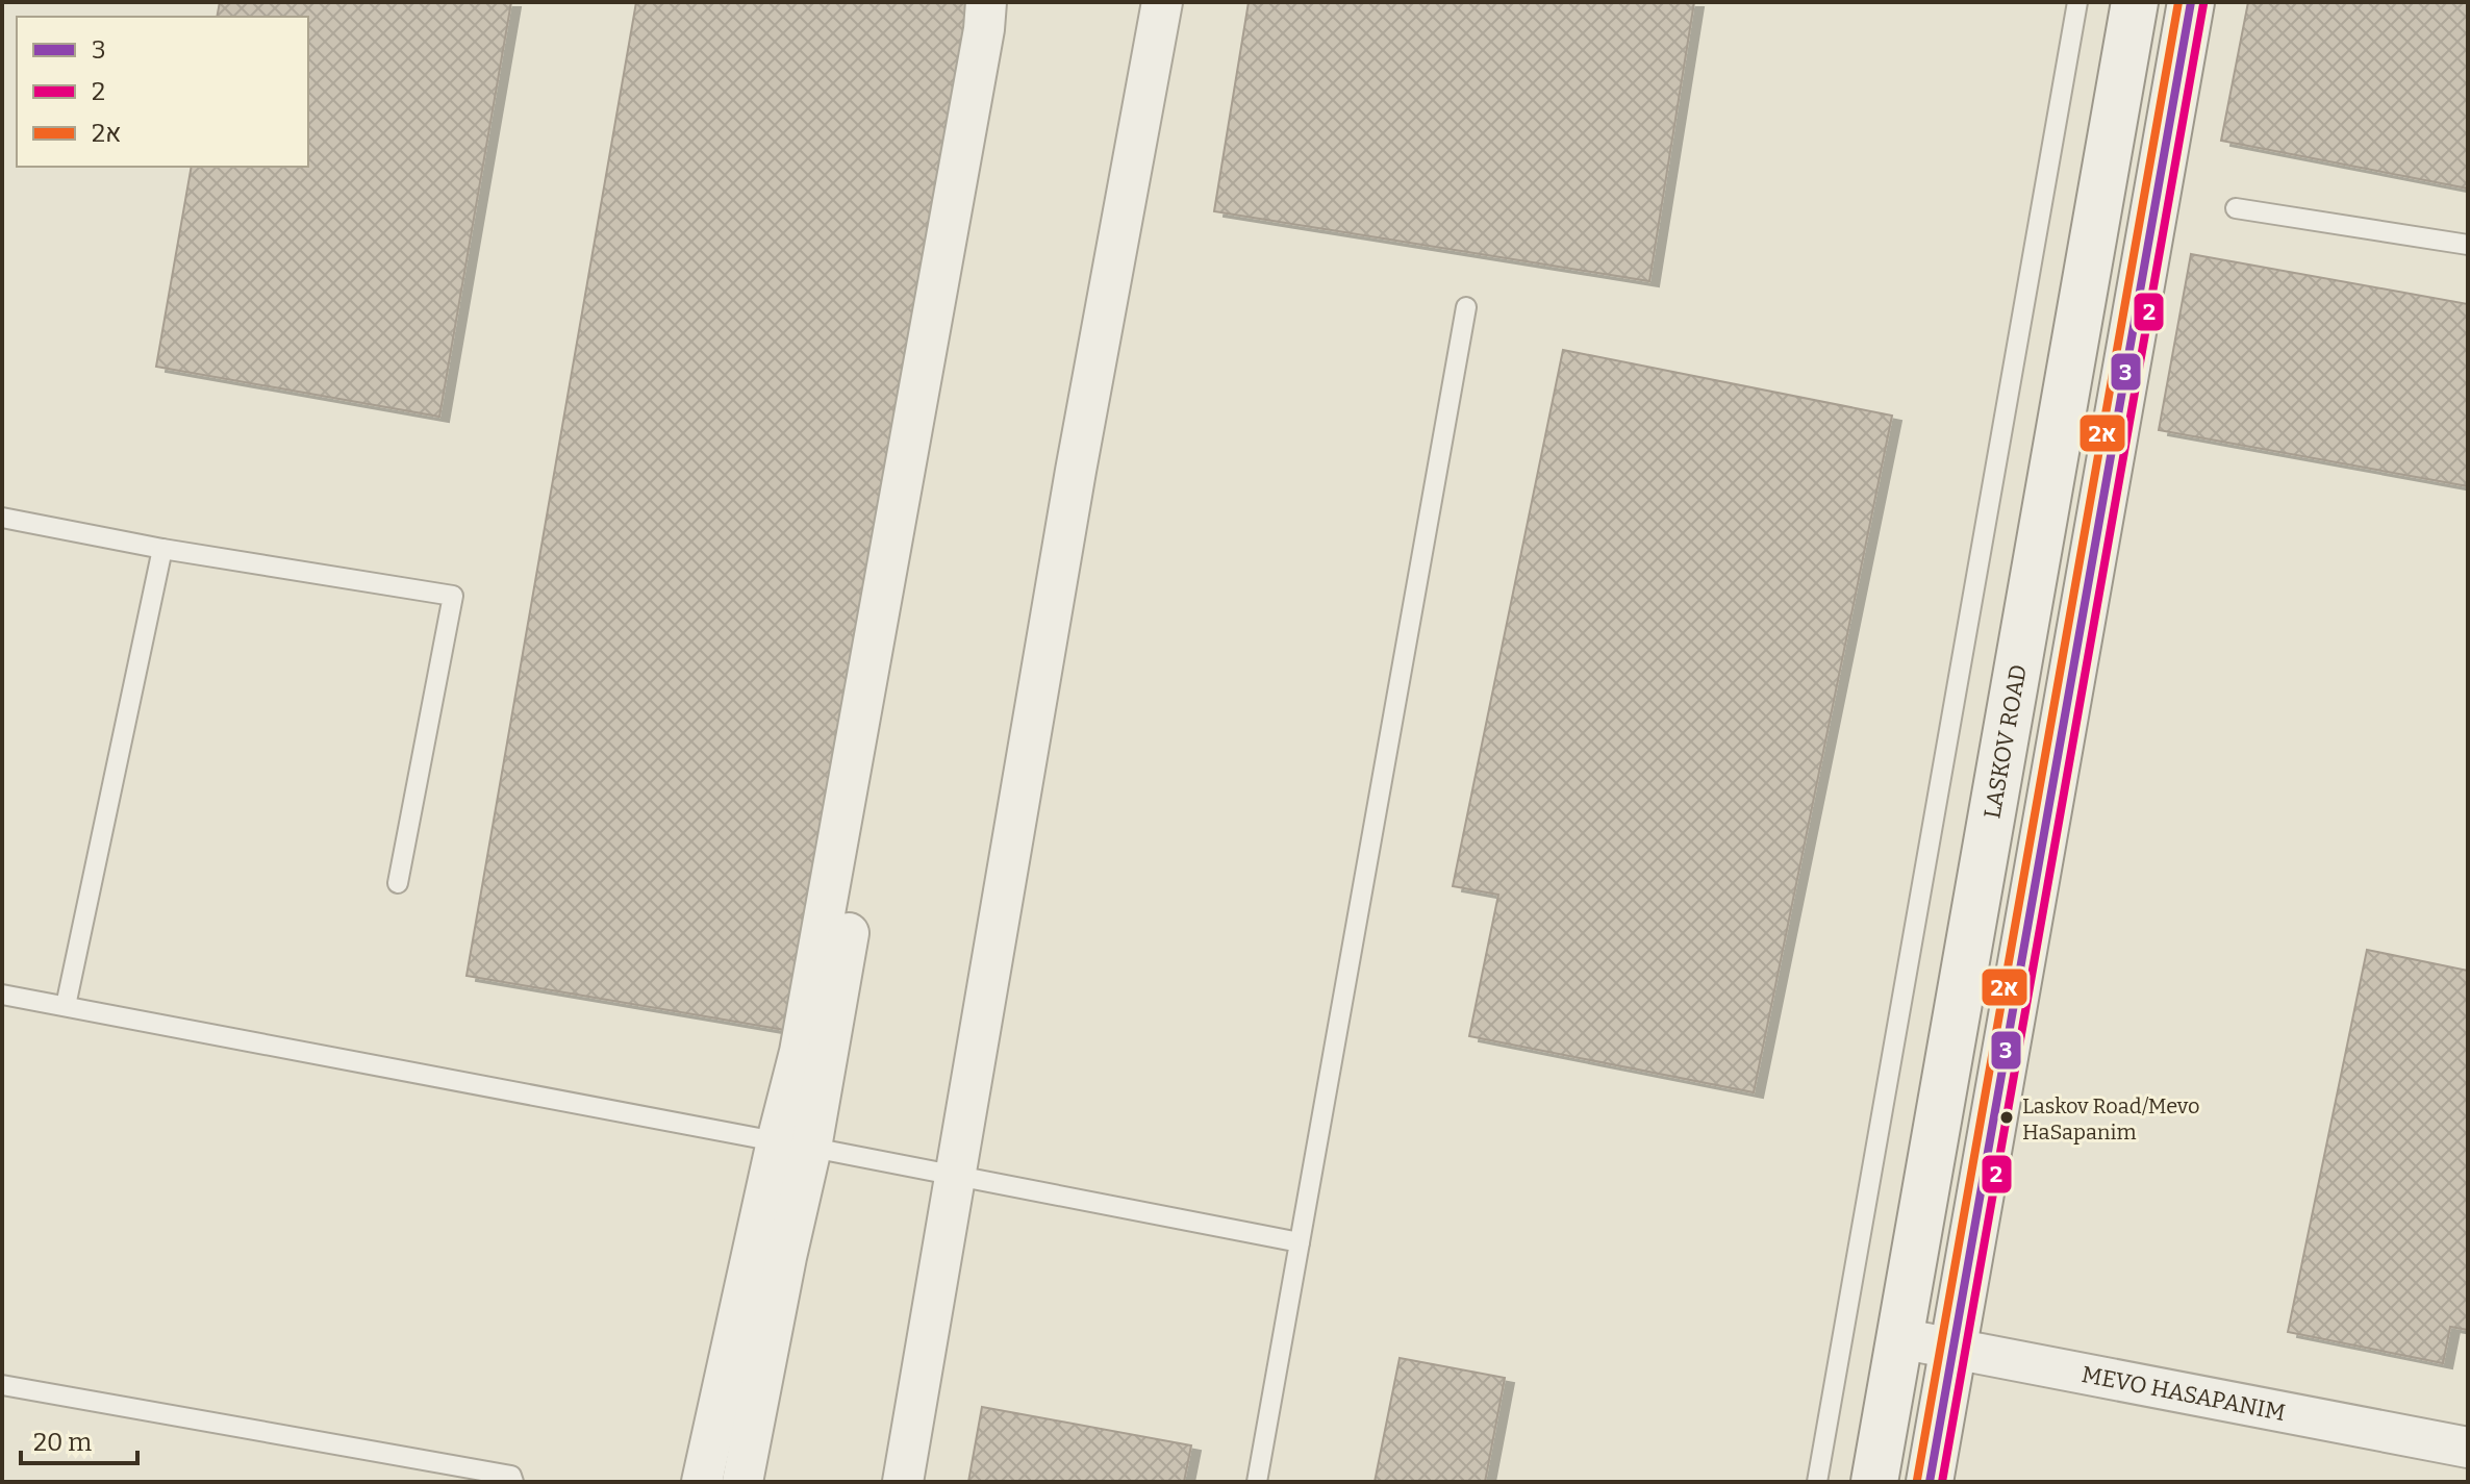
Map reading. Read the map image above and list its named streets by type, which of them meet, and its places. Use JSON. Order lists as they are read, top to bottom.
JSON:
{
  "streets": {
    "street": ["LASKOV ROAD", "MEVO HASAPANIM"]
  },
  "crossings": [
    ["LASKOV ROAD", "MEVO HASAPANIM"]
  ],
  "places": ["Laskov Road/Mevo HaSapanim"],
  "lines": ["transit line 3", "transit line 2א", "transit line 2"],
  "legend": ["3", "2", "2א"],
  "scale_bar": "20 m"
}
